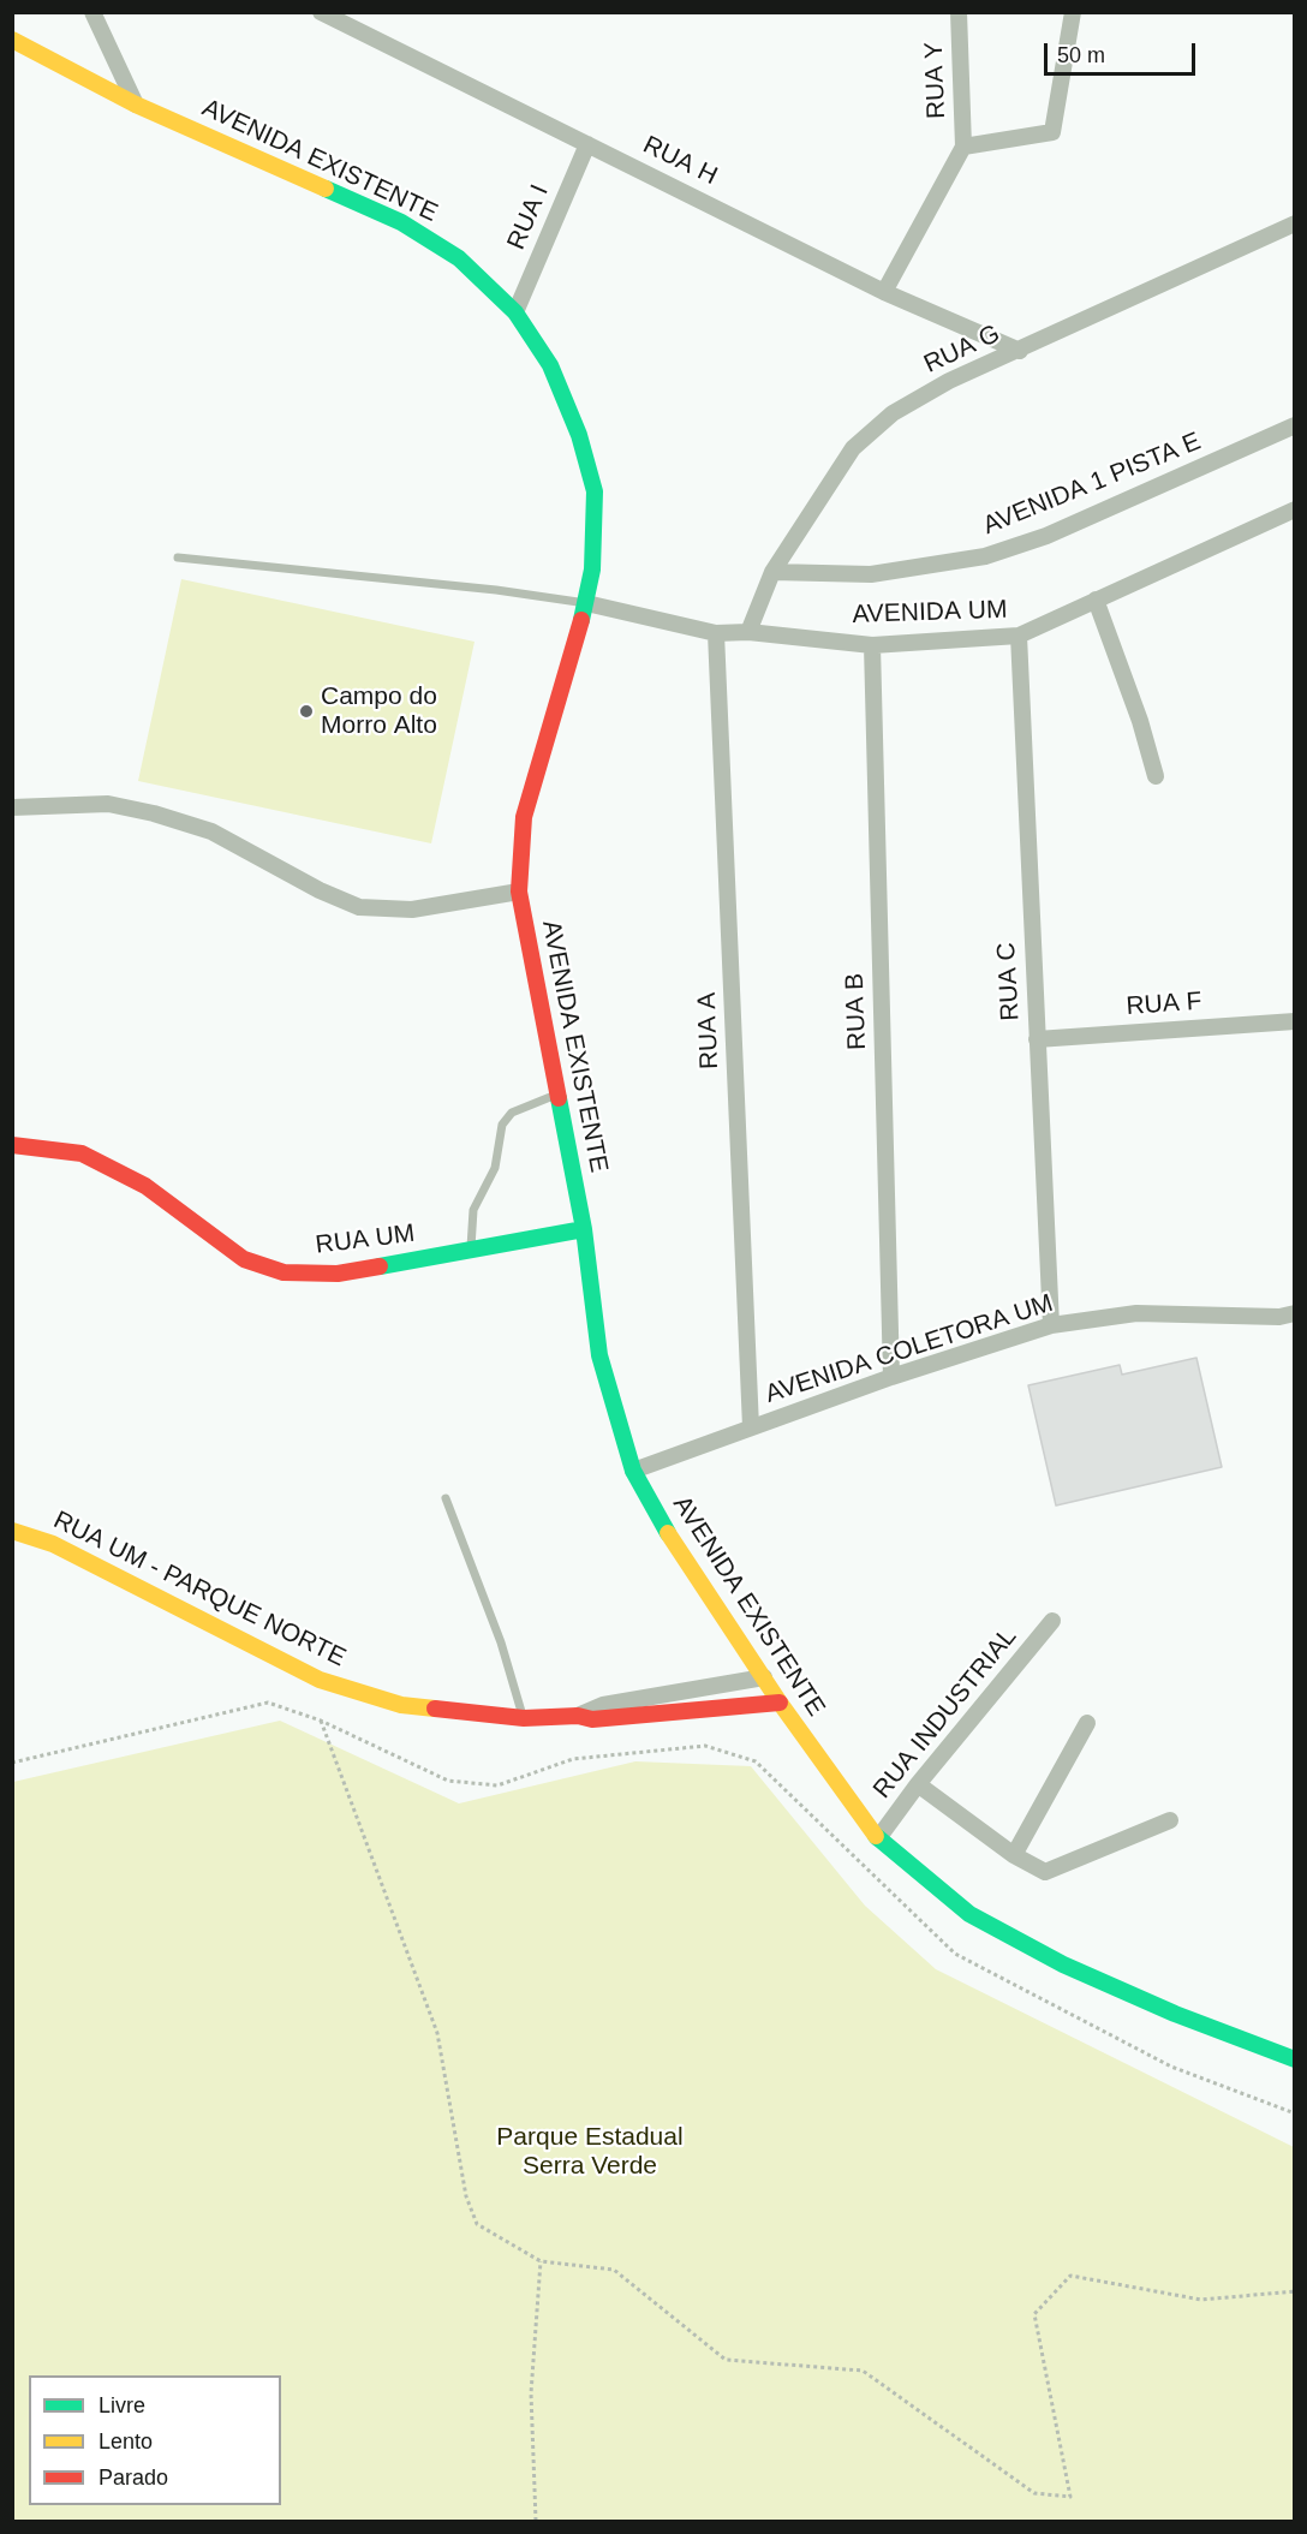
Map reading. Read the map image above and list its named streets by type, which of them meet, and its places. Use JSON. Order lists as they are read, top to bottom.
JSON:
{
  "streets": {
    "street": [
      "RUA Y",
      "AVENIDA EXISTENTE",
      "RUA H",
      "RUA I",
      "RUA G",
      "AVENIDA 1 PISTA E",
      "AVENIDA UM",
      "RUA C",
      "RUA F",
      "RUA B",
      "RUA A",
      "RUA UM",
      "AVENIDA COLETORA UM",
      "RUA UM - PARQUE NORTE",
      "RUA INDUSTRIAL"
    ]
  },
  "crossings": [
    ["AVENIDA EXISTENTE", "RUA I"],
    ["AVENIDA EXISTENTE", "AVENIDA UM"],
    ["AVENIDA EXISTENTE", "RUA UM"],
    ["AVENIDA EXISTENTE", "AVENIDA COLETORA UM"],
    ["AVENIDA EXISTENTE", "RUA UM - PARQUE NORTE"],
    ["AVENIDA EXISTENTE", "RUA INDUSTRIAL"],
    ["RUA H", "RUA I"],
    ["RUA H", "RUA G"],
    ["RUA G", "AVENIDA 1 PISTA E"],
    ["RUA G", "AVENIDA UM"],
    ["AVENIDA UM", "RUA C"],
    ["AVENIDA UM", "RUA B"],
    ["AVENIDA UM", "RUA A"],
    ["RUA C", "RUA F"],
    ["RUA C", "AVENIDA COLETORA UM"],
    ["RUA B", "AVENIDA COLETORA UM"],
    ["RUA A", "AVENIDA COLETORA UM"]
  ],
  "parks": ["Parque Estadual Serra Verde"],
  "places": ["Campo do Morro Alto"],
  "legend": ["Livre", "Lento", "Parado"],
  "scale_bar": "50 m"
}
